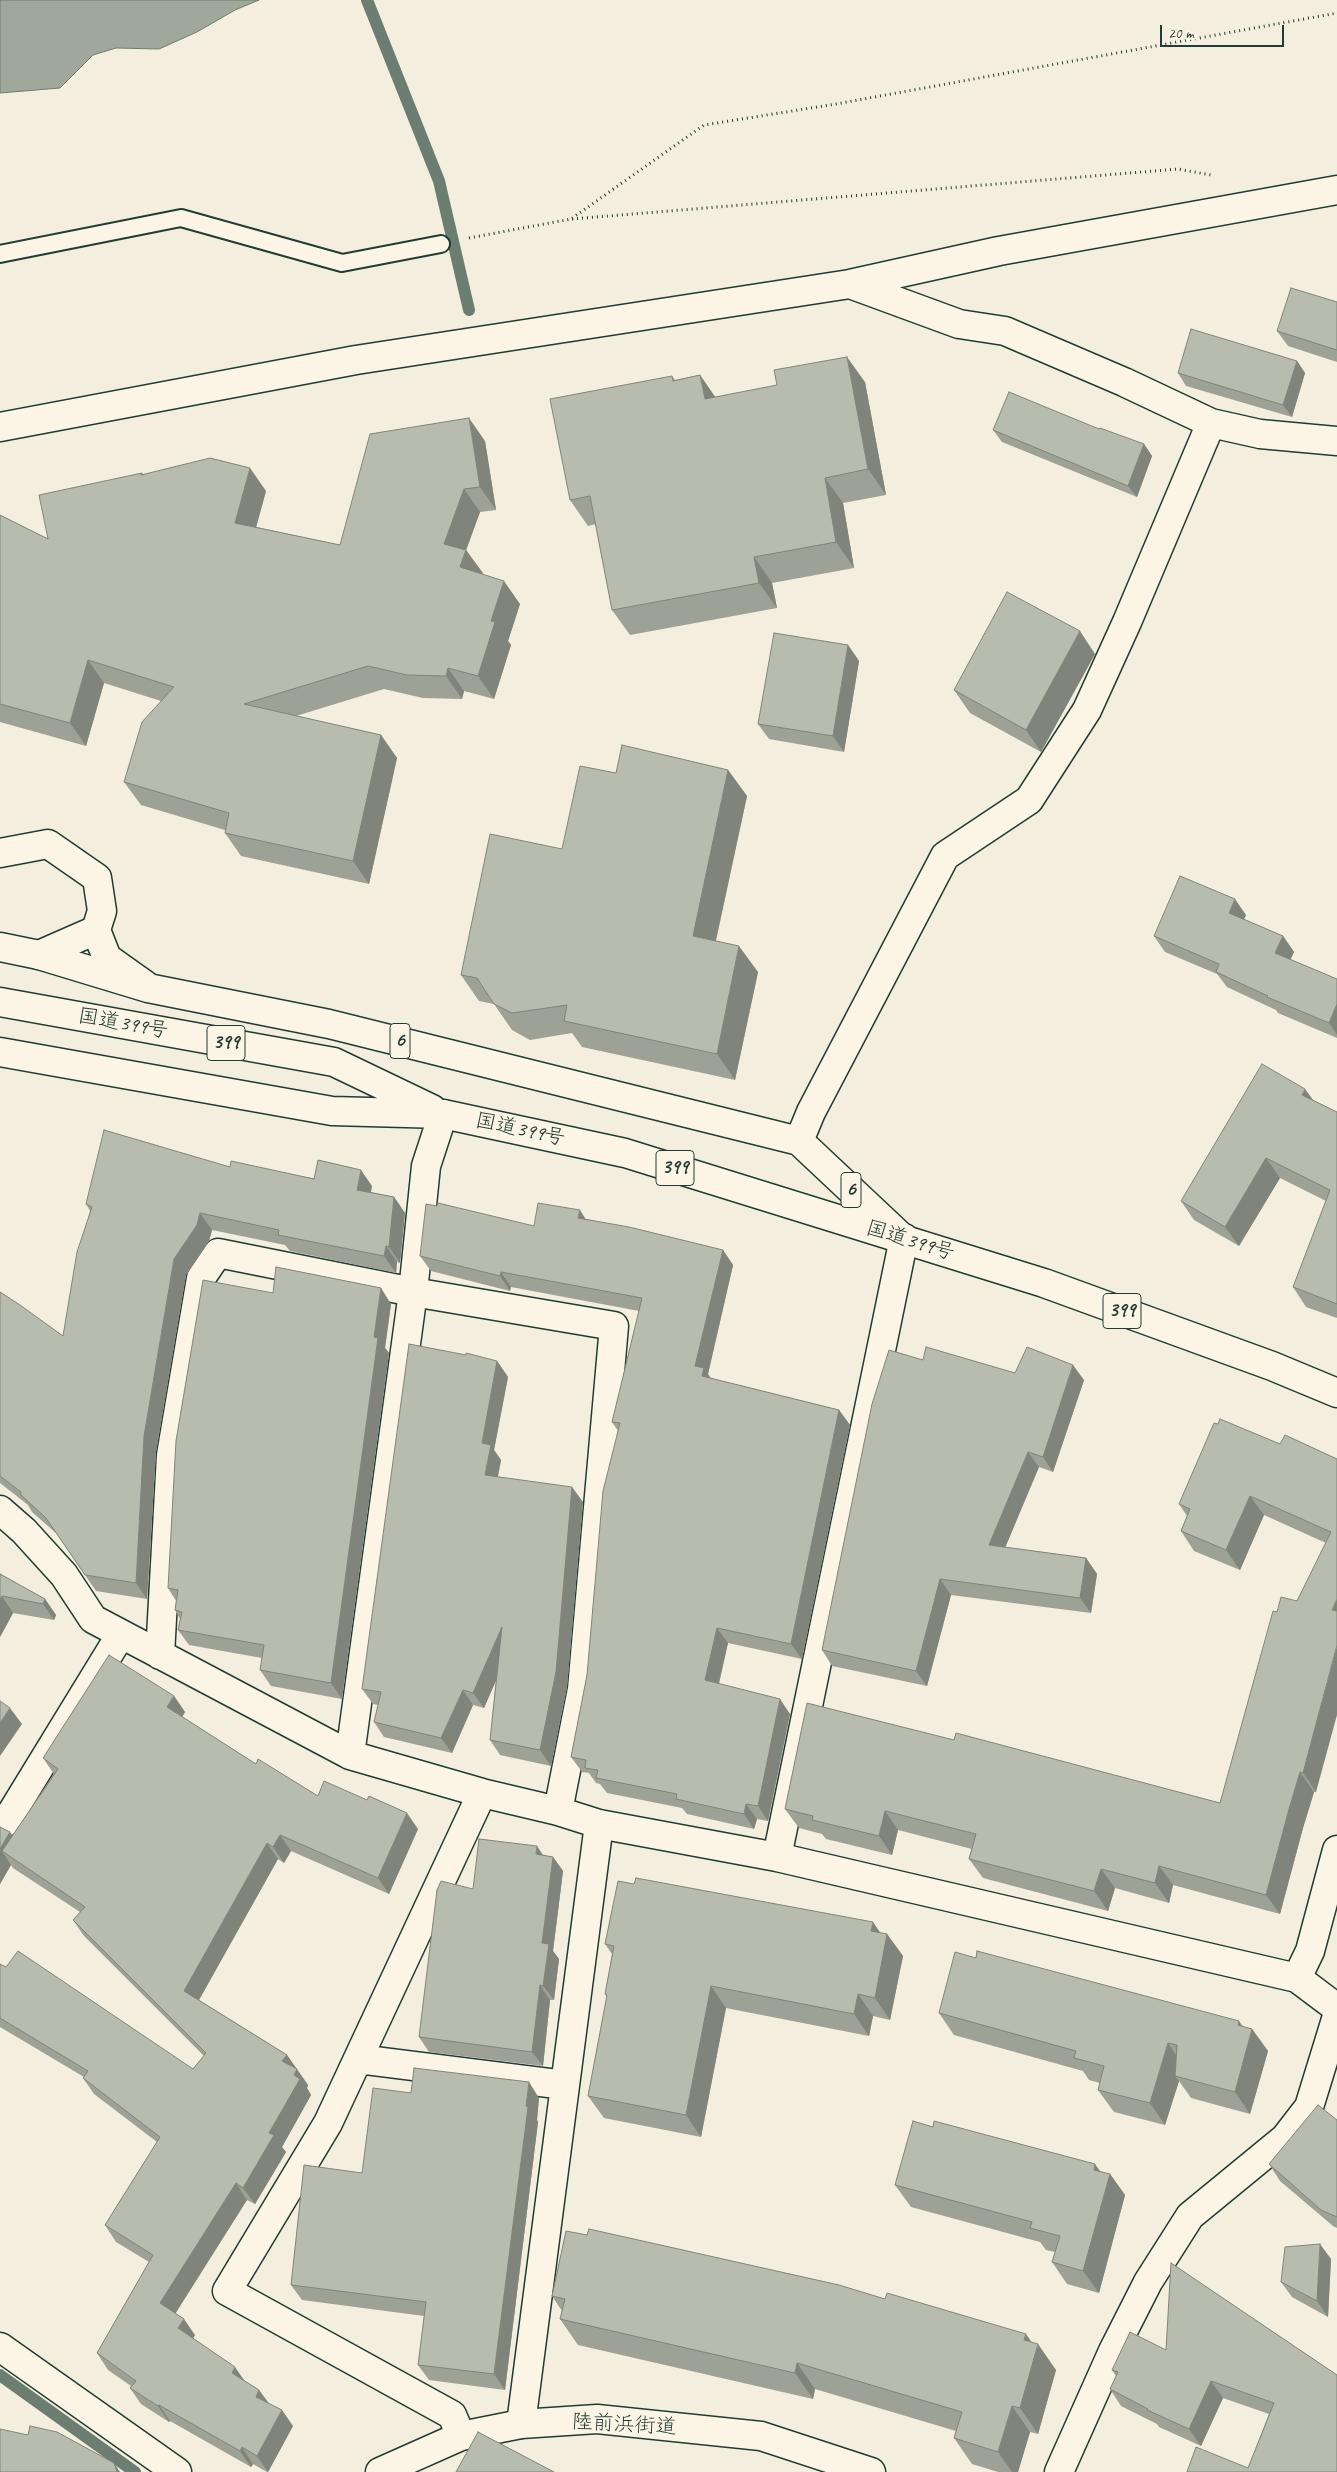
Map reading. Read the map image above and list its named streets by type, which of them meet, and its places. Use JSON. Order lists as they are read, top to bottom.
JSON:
{
  "streets": {
    "main road": [
      "国道399号",
      "6",
      "399",
      "陸前浜街道"
    ]
  },
  "crossings": [
    ["国道399号", "6"]
  ],
  "scale_bar": "20 m"
}
